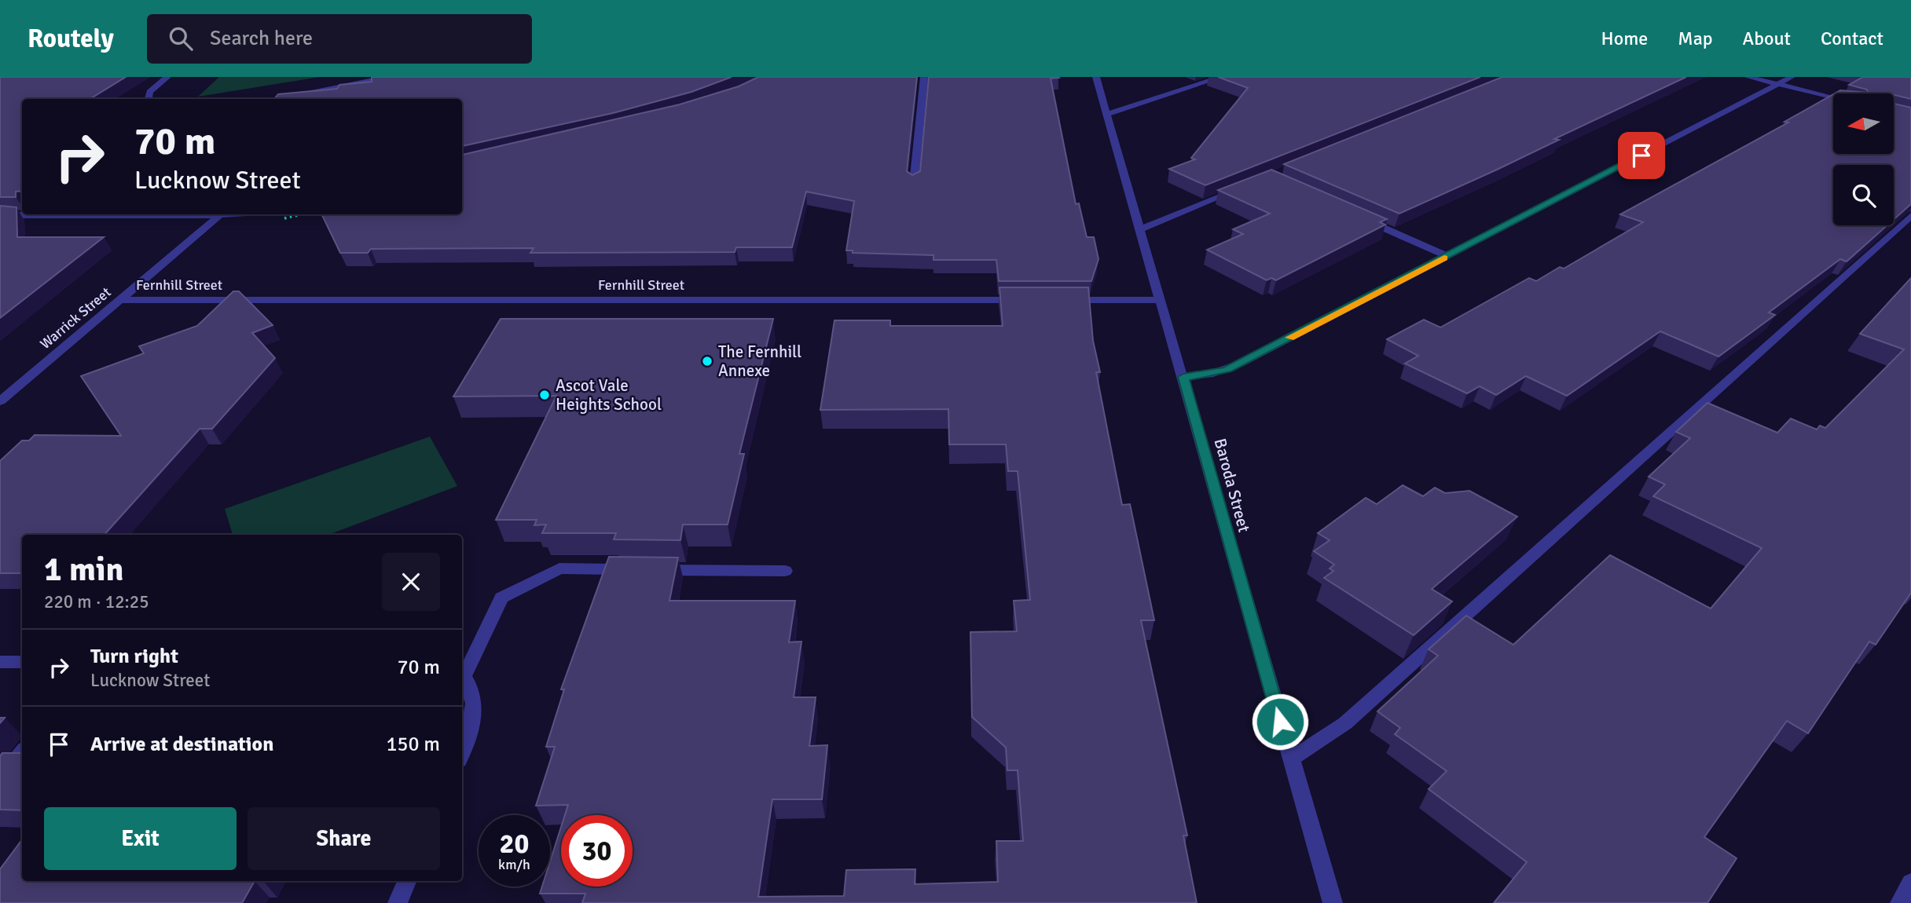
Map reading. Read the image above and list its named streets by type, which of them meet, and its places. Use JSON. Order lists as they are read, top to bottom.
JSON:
{
  "streets": {
    "street": ["Fernhill Street", "Warrick Street", "Baroda Street"]
  },
  "crossings": [
    ["Fernhill Street", "Warrick Street"]
  ],
  "places": ["The Fernhill Annexe", "Ascot Vale Heights School"],
  "north": "left",
  "page": {
    "header": "Routely",
    "search": "Search here",
    "nav": [
      "Home",
      "Map",
      "About",
      "Contact"
    ],
    "turn": ["70 m", "Lucknow Street"],
    "heading": ["1 min", "220 m · 12:25"],
    "list": [
      {
        "name": "Turn right",
        "note": "Lucknow Street",
        "value": "70 m"
      },
      {
        "name": "Arrive at destination",
        "value": "150 m"
      }
    ],
    "buttons": ["Exit", "Share"],
    "speed": "20 km/h",
    "limit": "30"
  }
}
